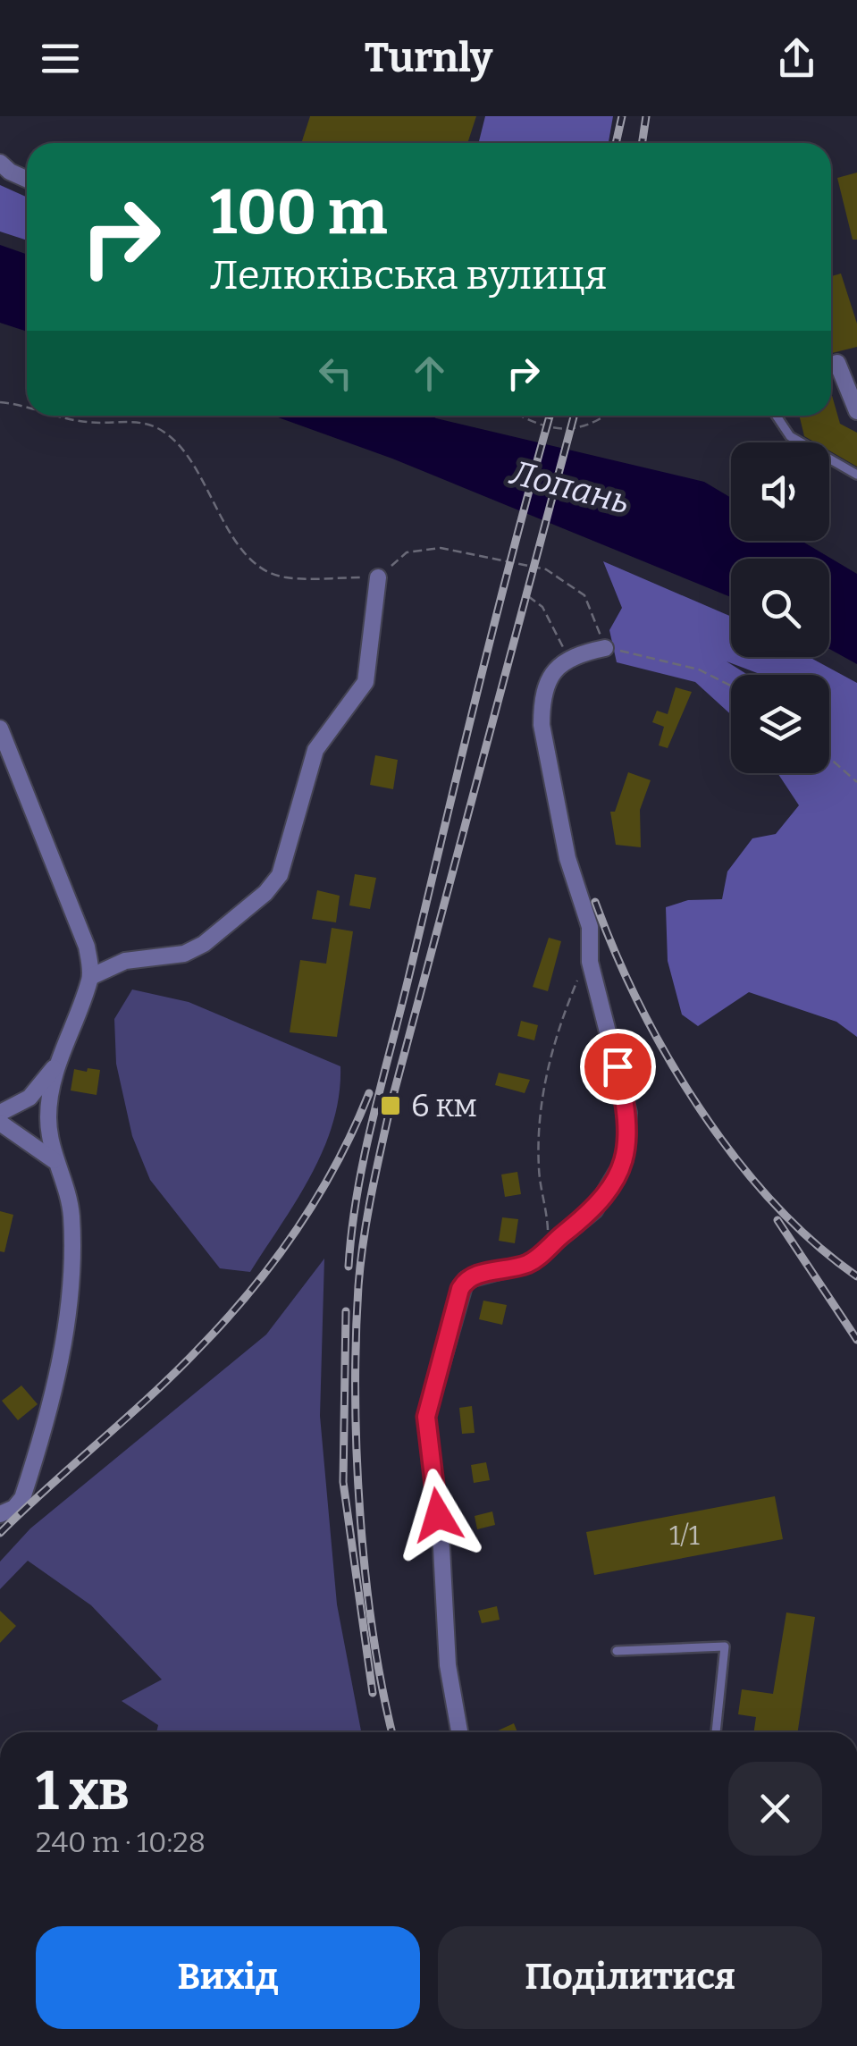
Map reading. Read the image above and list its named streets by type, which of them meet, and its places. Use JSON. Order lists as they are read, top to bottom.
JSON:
{
  "water": ["Лопань"],
  "places": {
    "transit": ["6 км"]
  },
  "house_numbers": ["1/1"],
  "page": {
    "header": "Turnly",
    "turn": ["100 m", "Лелюківська вулиця"],
    "heading": ["1 хв", "240 m · 10:28"],
    "buttons": ["Вихід", "Поділитися"]
  }
}
